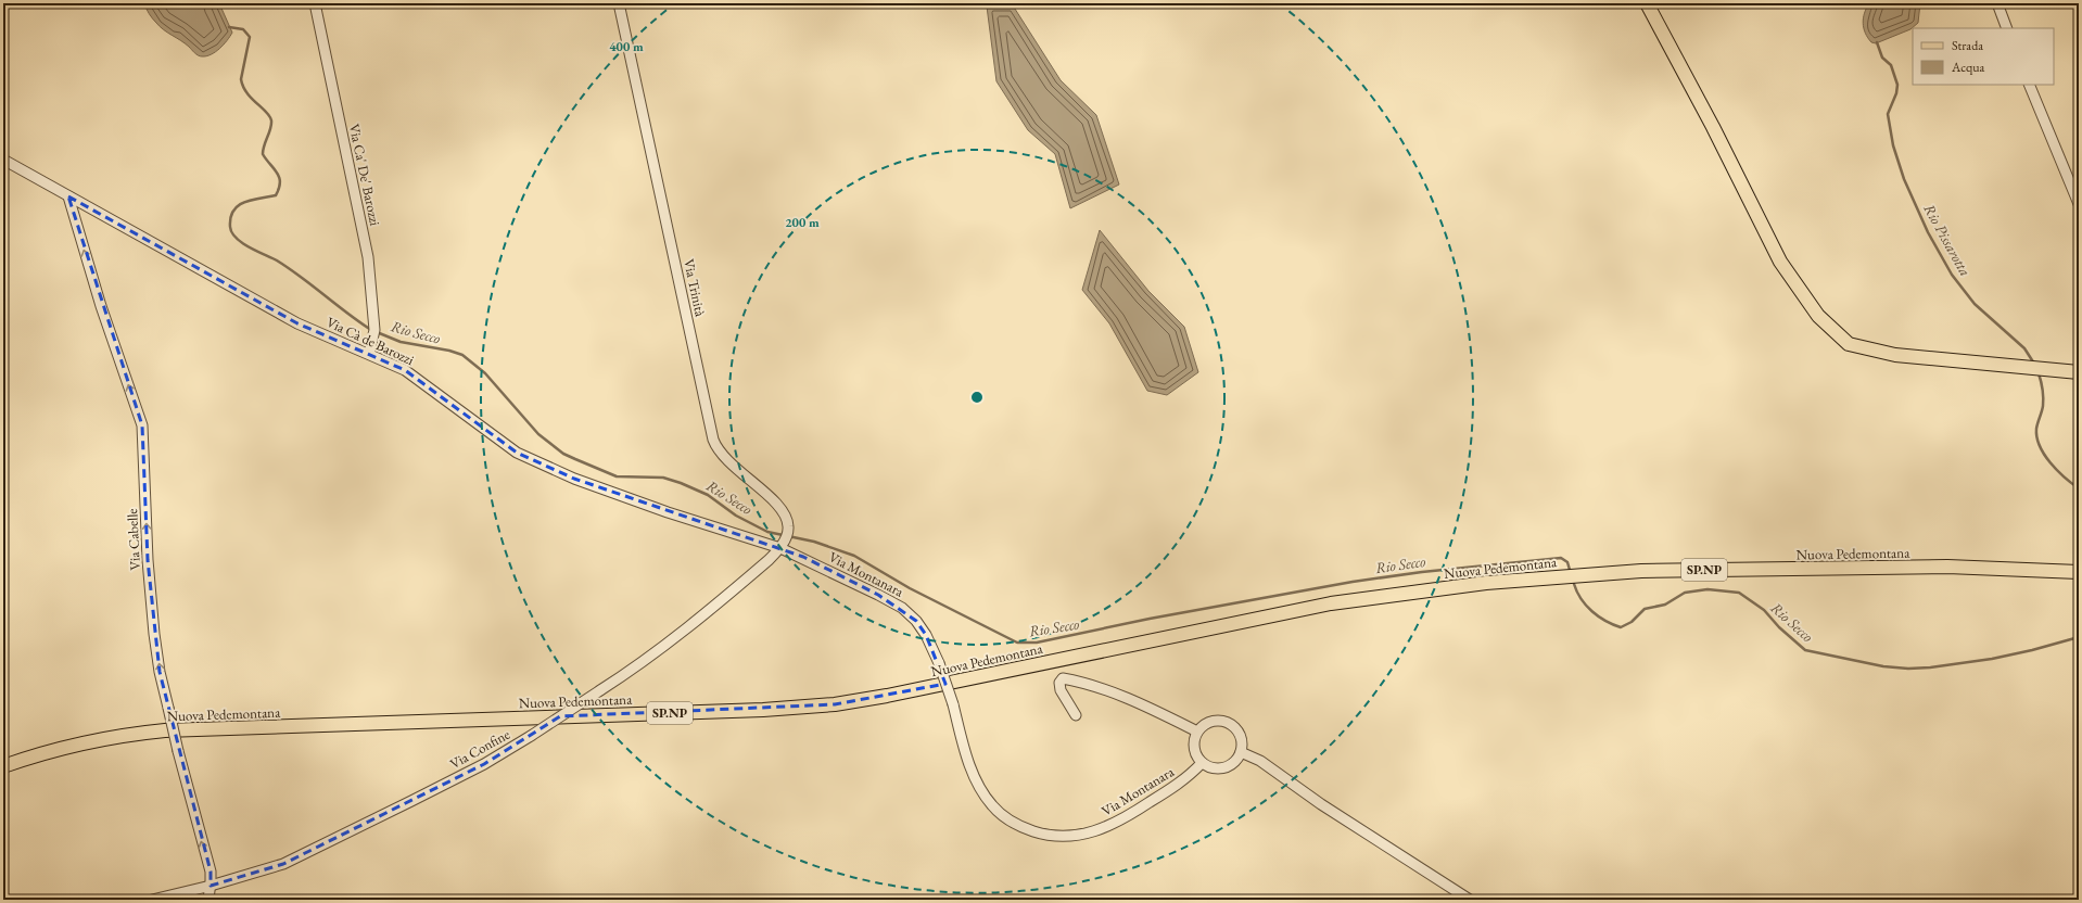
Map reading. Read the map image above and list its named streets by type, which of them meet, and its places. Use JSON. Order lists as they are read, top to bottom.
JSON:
{
  "streets": {
    "main road": ["Nuova Pedemontana", "SP.NP"],
    "street": [
      "Via Ca' De' Barozzi",
      "Via Trinità",
      "Via Cà de Barozzi",
      "Via Cabelle",
      "Via Montanara",
      "Via Confine"
    ]
  },
  "crossings": [
    ["Via Ca' De' Barozzi", "Via Cà de Barozzi"],
    ["Via Trinità", "Via Cà de Barozzi"],
    ["Via Trinità", "Via Montanara"],
    ["Via Trinità", "Via Confine"],
    ["Via Cà de Barozzi", "Via Cabelle"],
    ["Via Cà de Barozzi", "Via Montanara"],
    ["Via Cà de Barozzi", "Via Confine"],
    ["Via Cabelle", "Via Confine"],
    ["Via Montanara", "Via Confine"]
  ],
  "one_way": ["Via Cabelle"],
  "water": ["Rio Pissarotta", "Rio Secco"],
  "legend": ["Strada", "Acqua"],
  "rings": ["400 m", "200 m"]
}
